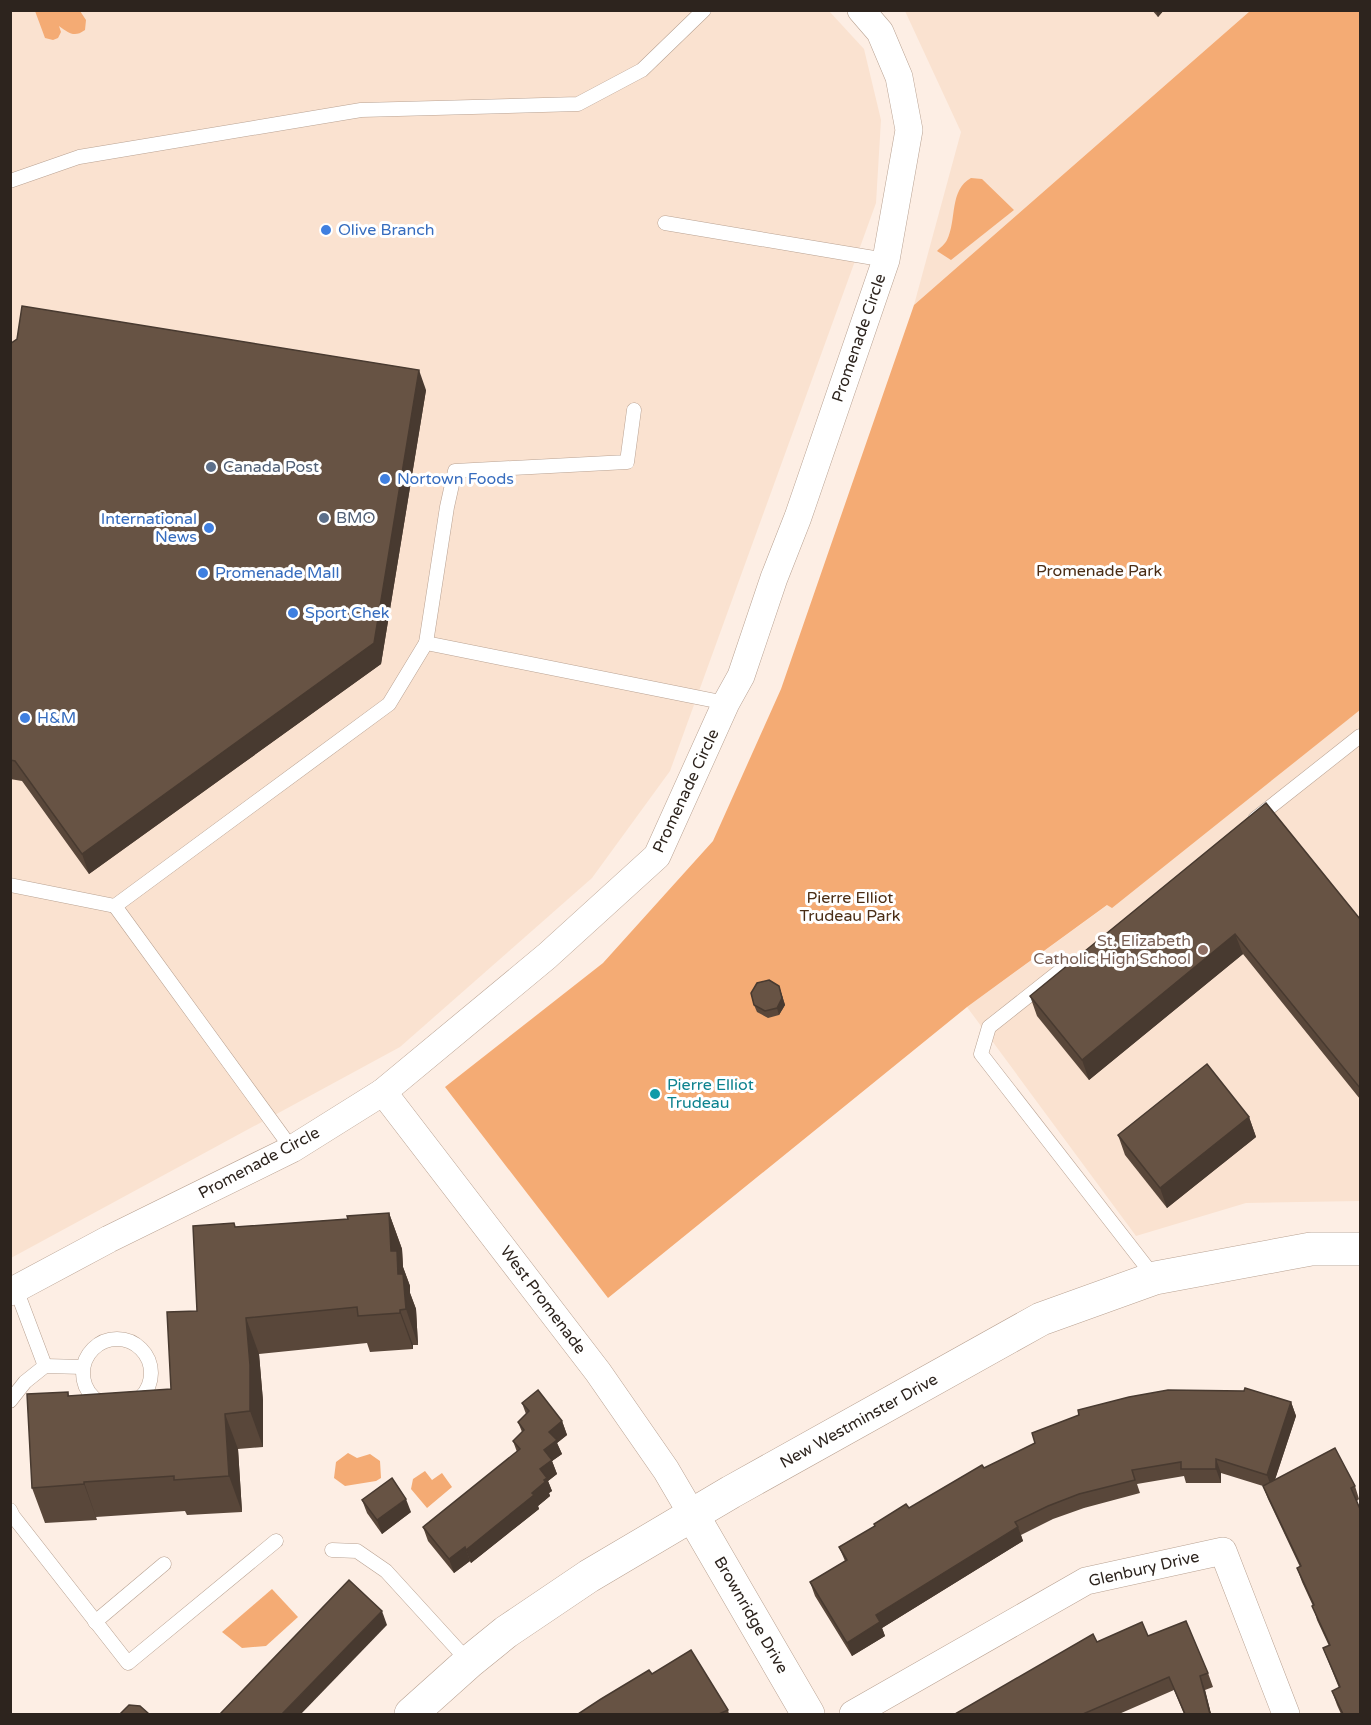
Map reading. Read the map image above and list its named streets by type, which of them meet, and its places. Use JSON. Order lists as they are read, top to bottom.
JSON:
{
  "streets": {
    "street": [
      "Promenade Circle",
      "West Promenade",
      "New Westminster Drive",
      "Glenbury Drive",
      "Brownridge Drive"
    ]
  },
  "crossings": [
    ["Promenade Circle", "West Promenade"],
    ["West Promenade", "New Westminster Drive"],
    ["West Promenade", "Brownridge Drive"],
    ["New Westminster Drive", "Brownridge Drive"]
  ],
  "parks": ["Promenade Park", "Pierre Elliot Trudeau Park"],
  "places": [
    "Olive Branch",
    "Canada Post",
    "Nortown Foods",
    "BMO",
    "International News",
    "Promenade Mall",
    "Sport Chek",
    "H&M",
    "St. Elizabeth Catholic High School",
    "Pierre Elliot Trudeau"
  ]
}
